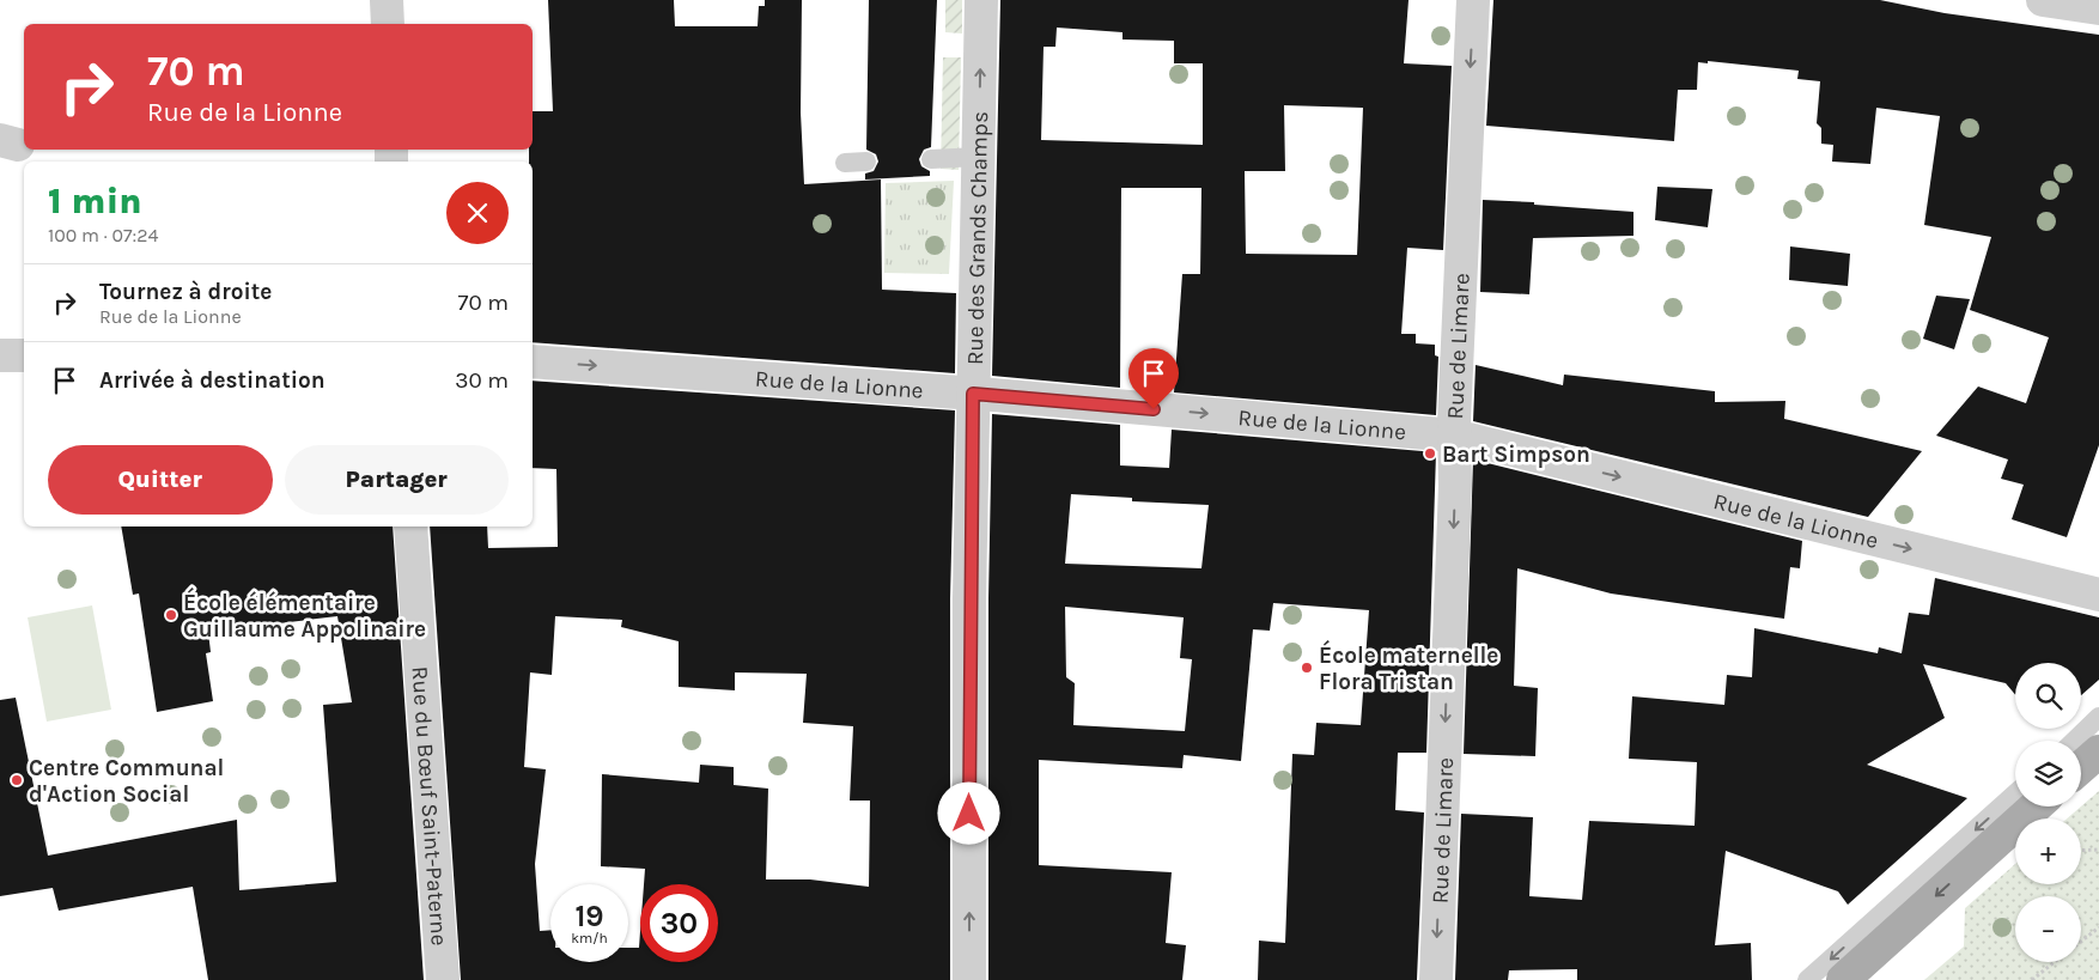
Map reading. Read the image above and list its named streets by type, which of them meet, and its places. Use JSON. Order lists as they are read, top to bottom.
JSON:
{
  "streets": {
    "street": [
      "Rue des Grands Champs",
      "Rue de Limare",
      "Rue de la Lionne",
      "Rue du Bœuf Saint-Paterne"
    ]
  },
  "crossings": [
    ["Rue des Grands Champs", "Rue de la Lionne"],
    ["Rue de Limare", "Rue de la Lionne"]
  ],
  "one_way": ["Rue des Grands Champs", "Rue de Limare", "Rue de la Lionne"],
  "places": [
    "Bart Simpson",
    "École élémentaire Guillaume Appolinaire",
    "École maternelle Flora Tristan",
    "Centre Communal d'Action Social"
  ],
  "page": {
    "turn": ["70 m", "Rue de la Lionne"],
    "heading": ["1 min", "100 m · 07:24"],
    "list": [
      {
        "name": "Tournez à droite",
        "note": "Rue de la Lionne",
        "value": "70 m"
      },
      {
        "name": "Arrivée à destination",
        "value": "30 m"
      }
    ],
    "buttons": ["Quitter", "Partager"],
    "map_buttons": ["+", "−"],
    "speed": "19 km/h",
    "limit": "30"
  }
}
